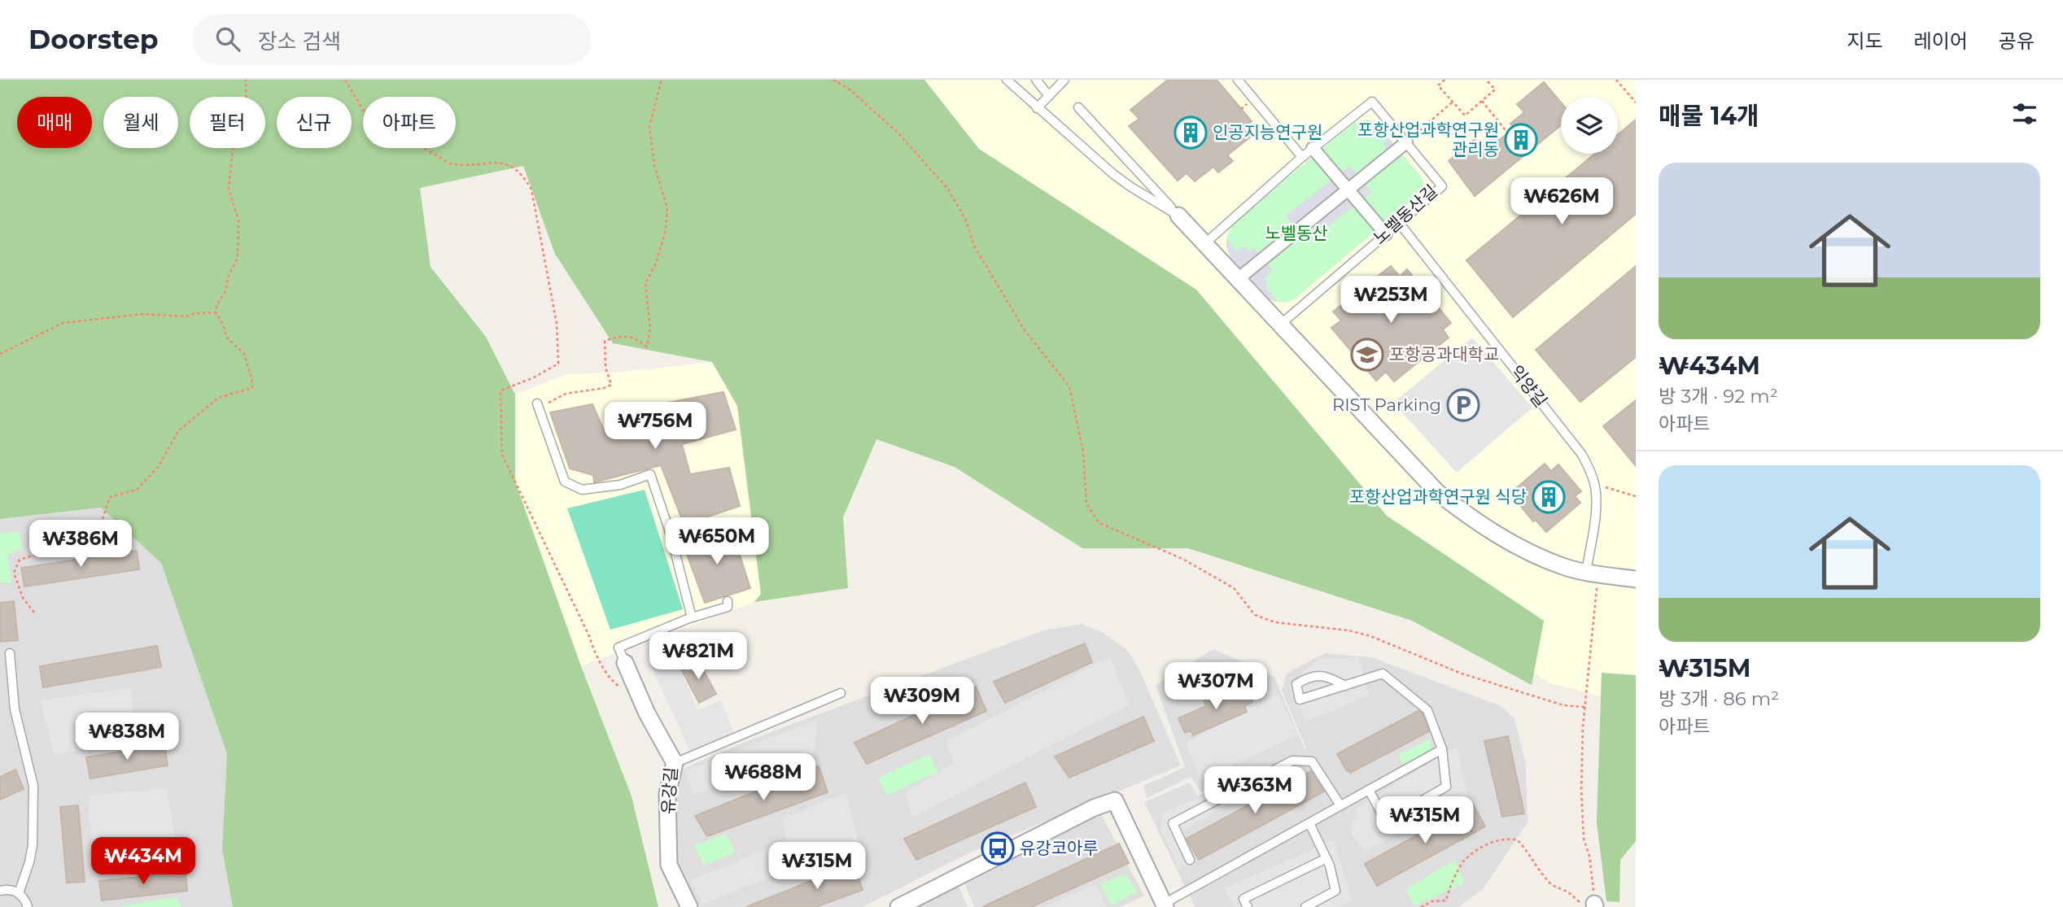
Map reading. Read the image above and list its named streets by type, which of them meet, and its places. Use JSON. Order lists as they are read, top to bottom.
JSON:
{
  "streets": {
    "street": ["유강길"],
    "lane": ["노벨동산길", "익양길"]
  },
  "crossings": [
    ["노벨동산길", "익양길"]
  ],
  "parks": ["노벨동산"],
  "places": {
    "building": ["인공지능연구원", "포항산업과학연구원 관리동", "포항산업과학연구원 식당"],
    "school or university": ["포항공과대학교"],
    "parking": ["RIST Parking"],
    "bus stop": ["유강코아루"]
  },
  "page": {
    "header": "Doorstep",
    "search": "장소 검색",
    "nav": ["지도", "레이어", "공유"],
    "heading": "매물 14개",
    "chip": [
      "매매",
      "월세",
      "필터",
      "신규",
      "아파트"
    ],
    "list": [
      {
        "name": "₩434M",
        "note": "방 3개 · 92 m² · 아파트"
      },
      {
        "name": "₩315M",
        "note": "방 3개 · 86 m² · 아파트"
      }
    ],
    "price": [
      "₩626M",
      "₩253M",
      "₩756M",
      "₩650M",
      "₩386M",
      "₩821M",
      "₩307M",
      "₩309M",
      "₩838M",
      "₩688M",
      "₩363M",
      "₩315M",
      "₩434M",
      "₩315M"
    ]
  }
}
